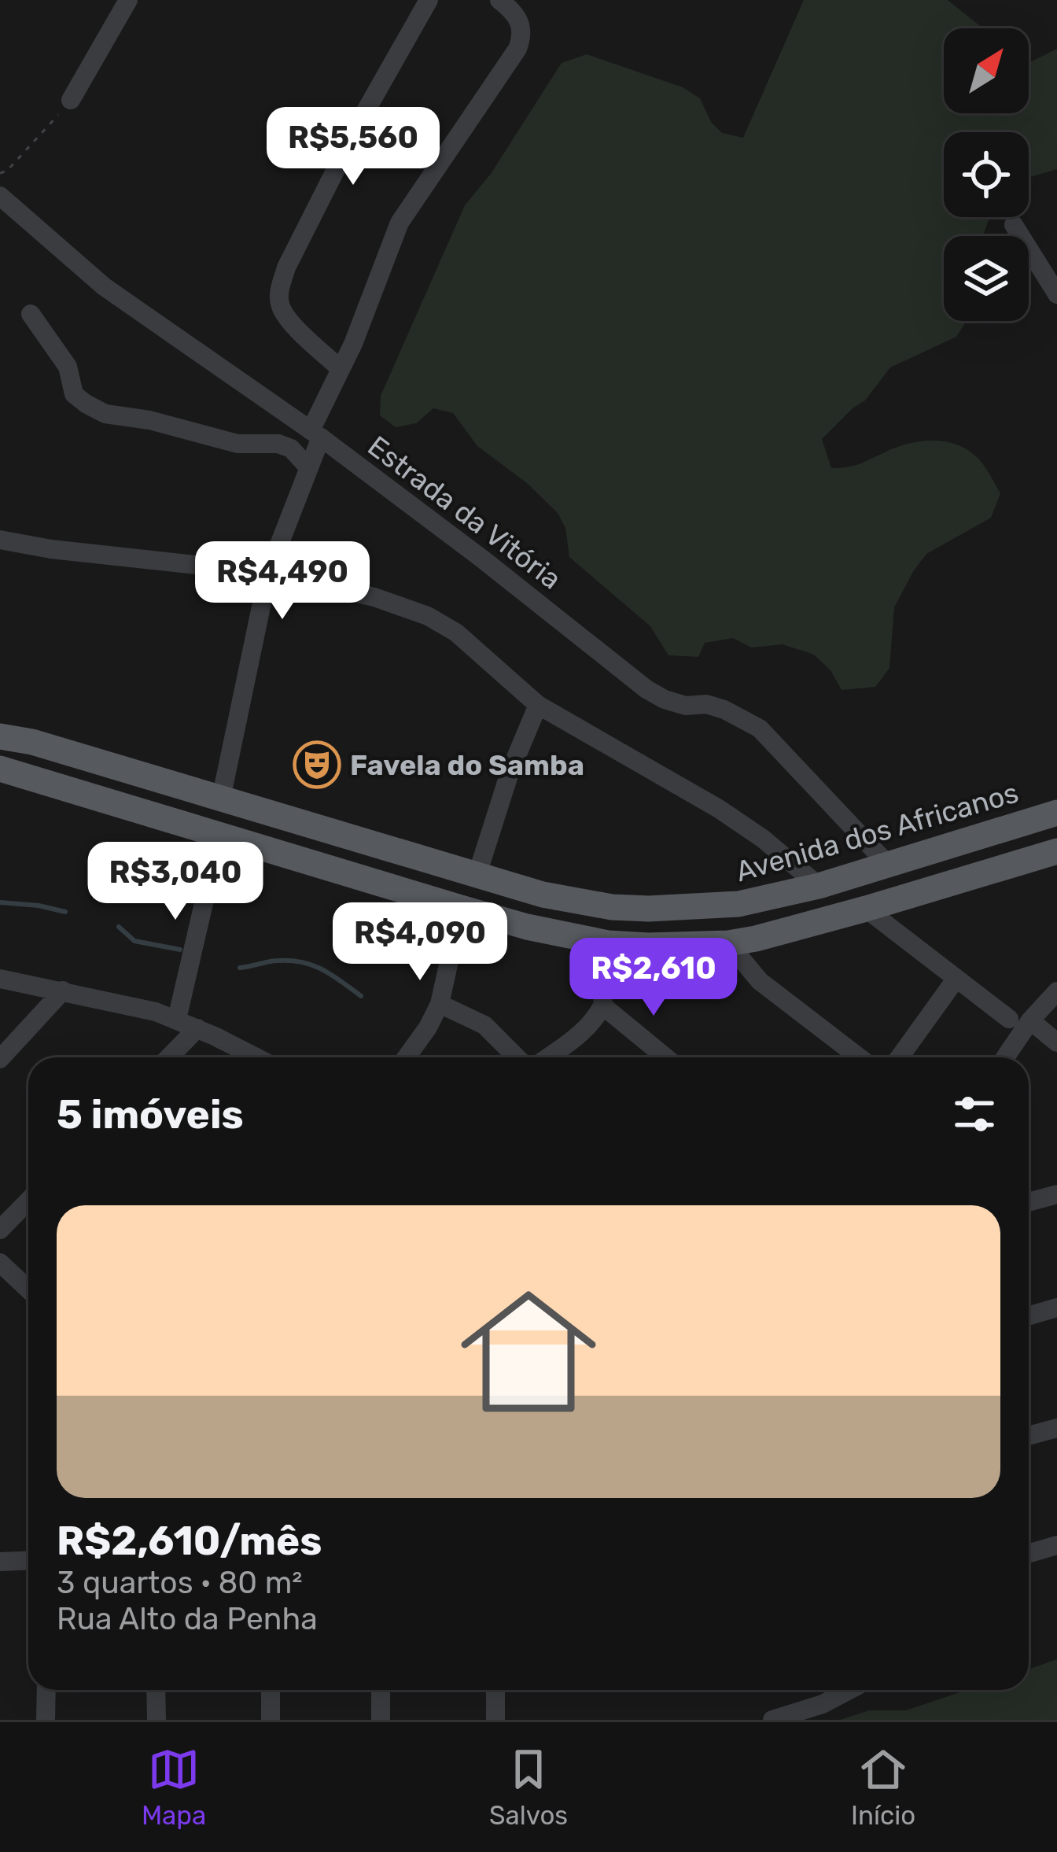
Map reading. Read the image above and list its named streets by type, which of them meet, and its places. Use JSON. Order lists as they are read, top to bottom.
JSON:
{
  "streets": {
    "main road": ["Avenida dos Africanos"],
    "street": ["Estrada da Vitória"]
  },
  "crossings": [
    ["Estrada da Vitória", "Avenida dos Africanos"]
  ],
  "places": {
    "theatre": ["Favela do Samba"]
  },
  "north": "top right",
  "page": {
    "price": [
      "R$5,560",
      "R$4,490",
      "R$3,040",
      "R$4,090",
      "R$2,610"
    ],
    "heading": "5 imóveis",
    "list": [
      {
        "name": "R$2,610/mês",
        "note": "3 quartos · 80 m² · Rua Alto da Penha"
      }
    ],
    "tabs": ["Mapa", "Salvos", "Início"]
  }
}
